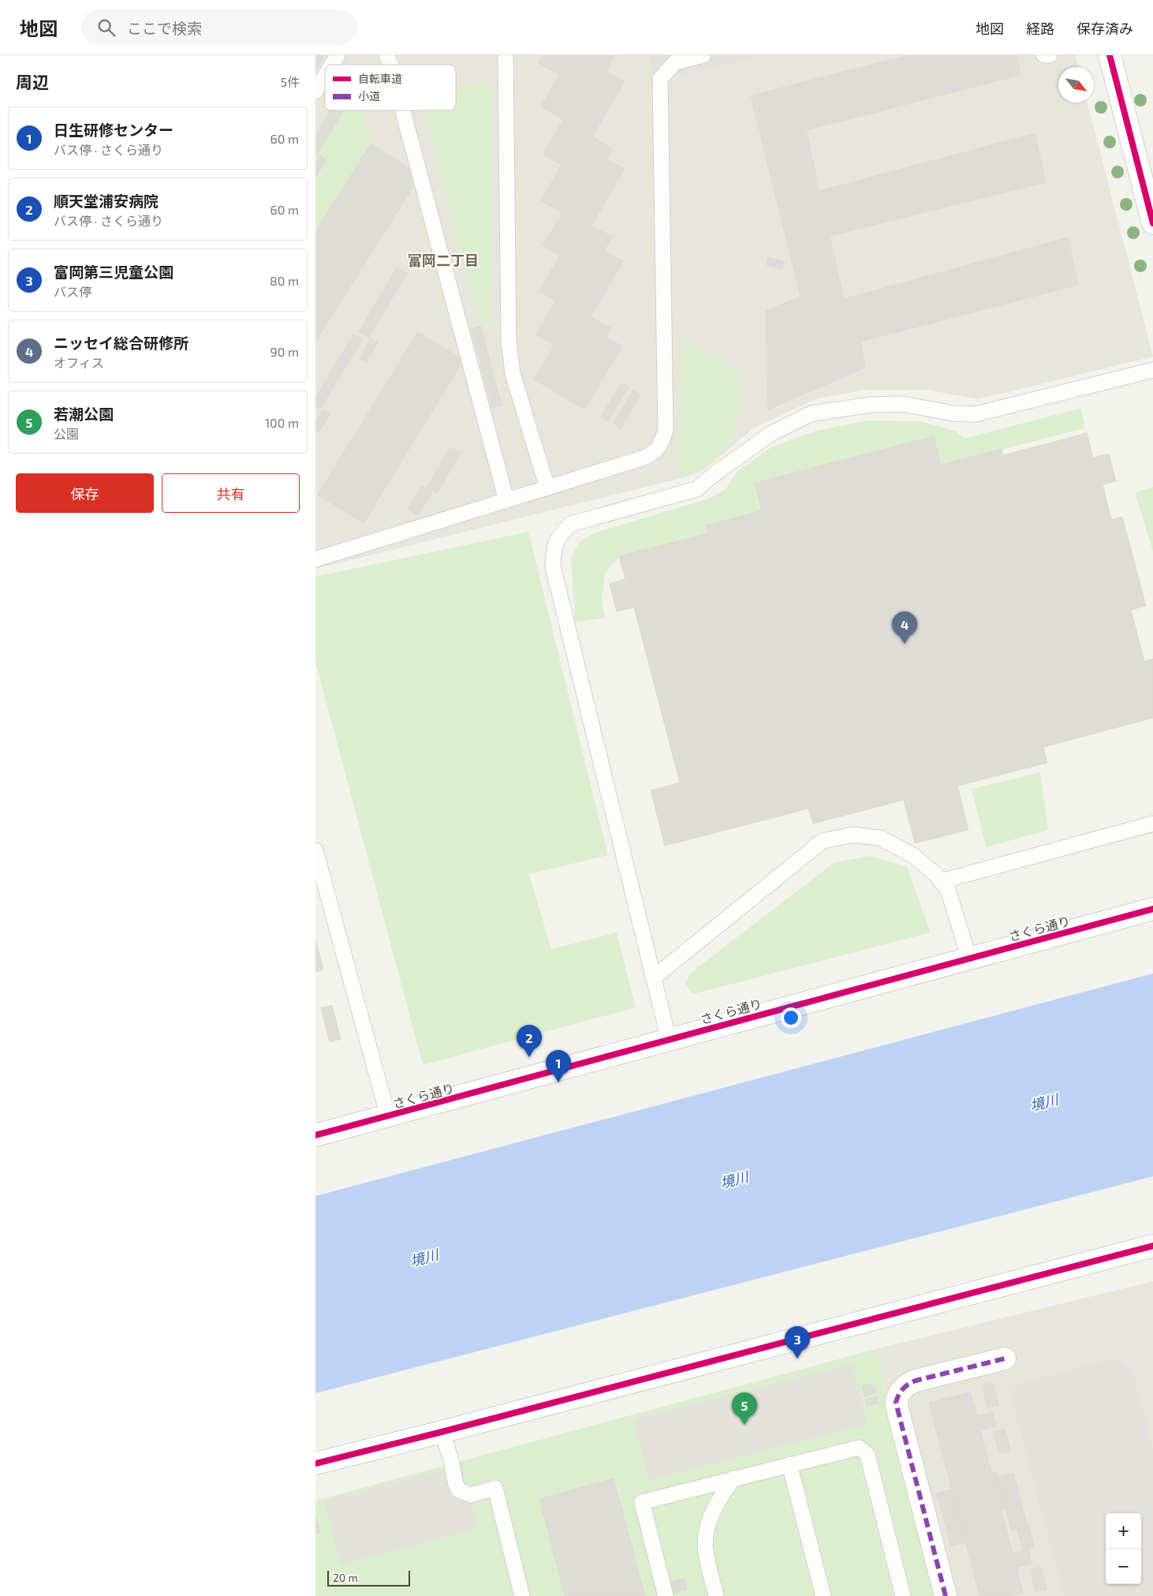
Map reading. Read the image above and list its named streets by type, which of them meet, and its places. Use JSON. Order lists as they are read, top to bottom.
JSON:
{
  "streets": {
    "street": ["さくら通り"]
  },
  "districts": ["富岡二丁目"],
  "water": ["境川"],
  "legend": ["自転車道", "小道"],
  "scale_bar": "20 m",
  "north": "bottom right",
  "page": {
    "header": "地図",
    "search": "ここで検索",
    "nav": ["地図", "経路", "保存済み"],
    "heading": ["周辺", "5件"],
    "list": [
      {
        "mark": "1",
        "name": "日生研修センター",
        "note": "バス停 · さくら通り",
        "value": "60 m"
      },
      {
        "mark": "2",
        "name": "順天堂浦安病院",
        "note": "バス停 · さくら通り",
        "value": "60 m"
      },
      {
        "mark": "3",
        "name": "富岡第三児童公園",
        "note": "バス停",
        "value": "80 m"
      },
      {
        "mark": "4",
        "name": "ニッセイ総合研修所",
        "note": "オフィス",
        "value": "90 m"
      },
      {
        "mark": "5",
        "name": "若潮公園",
        "note": "公園",
        "value": "100 m"
      }
    ],
    "buttons": ["保存", "共有"],
    "pins": [
      "4",
      "2",
      "1",
      "3",
      "5"
    ],
    "map_buttons": ["+", "−"],
    "scale": "20 m"
  }
}
